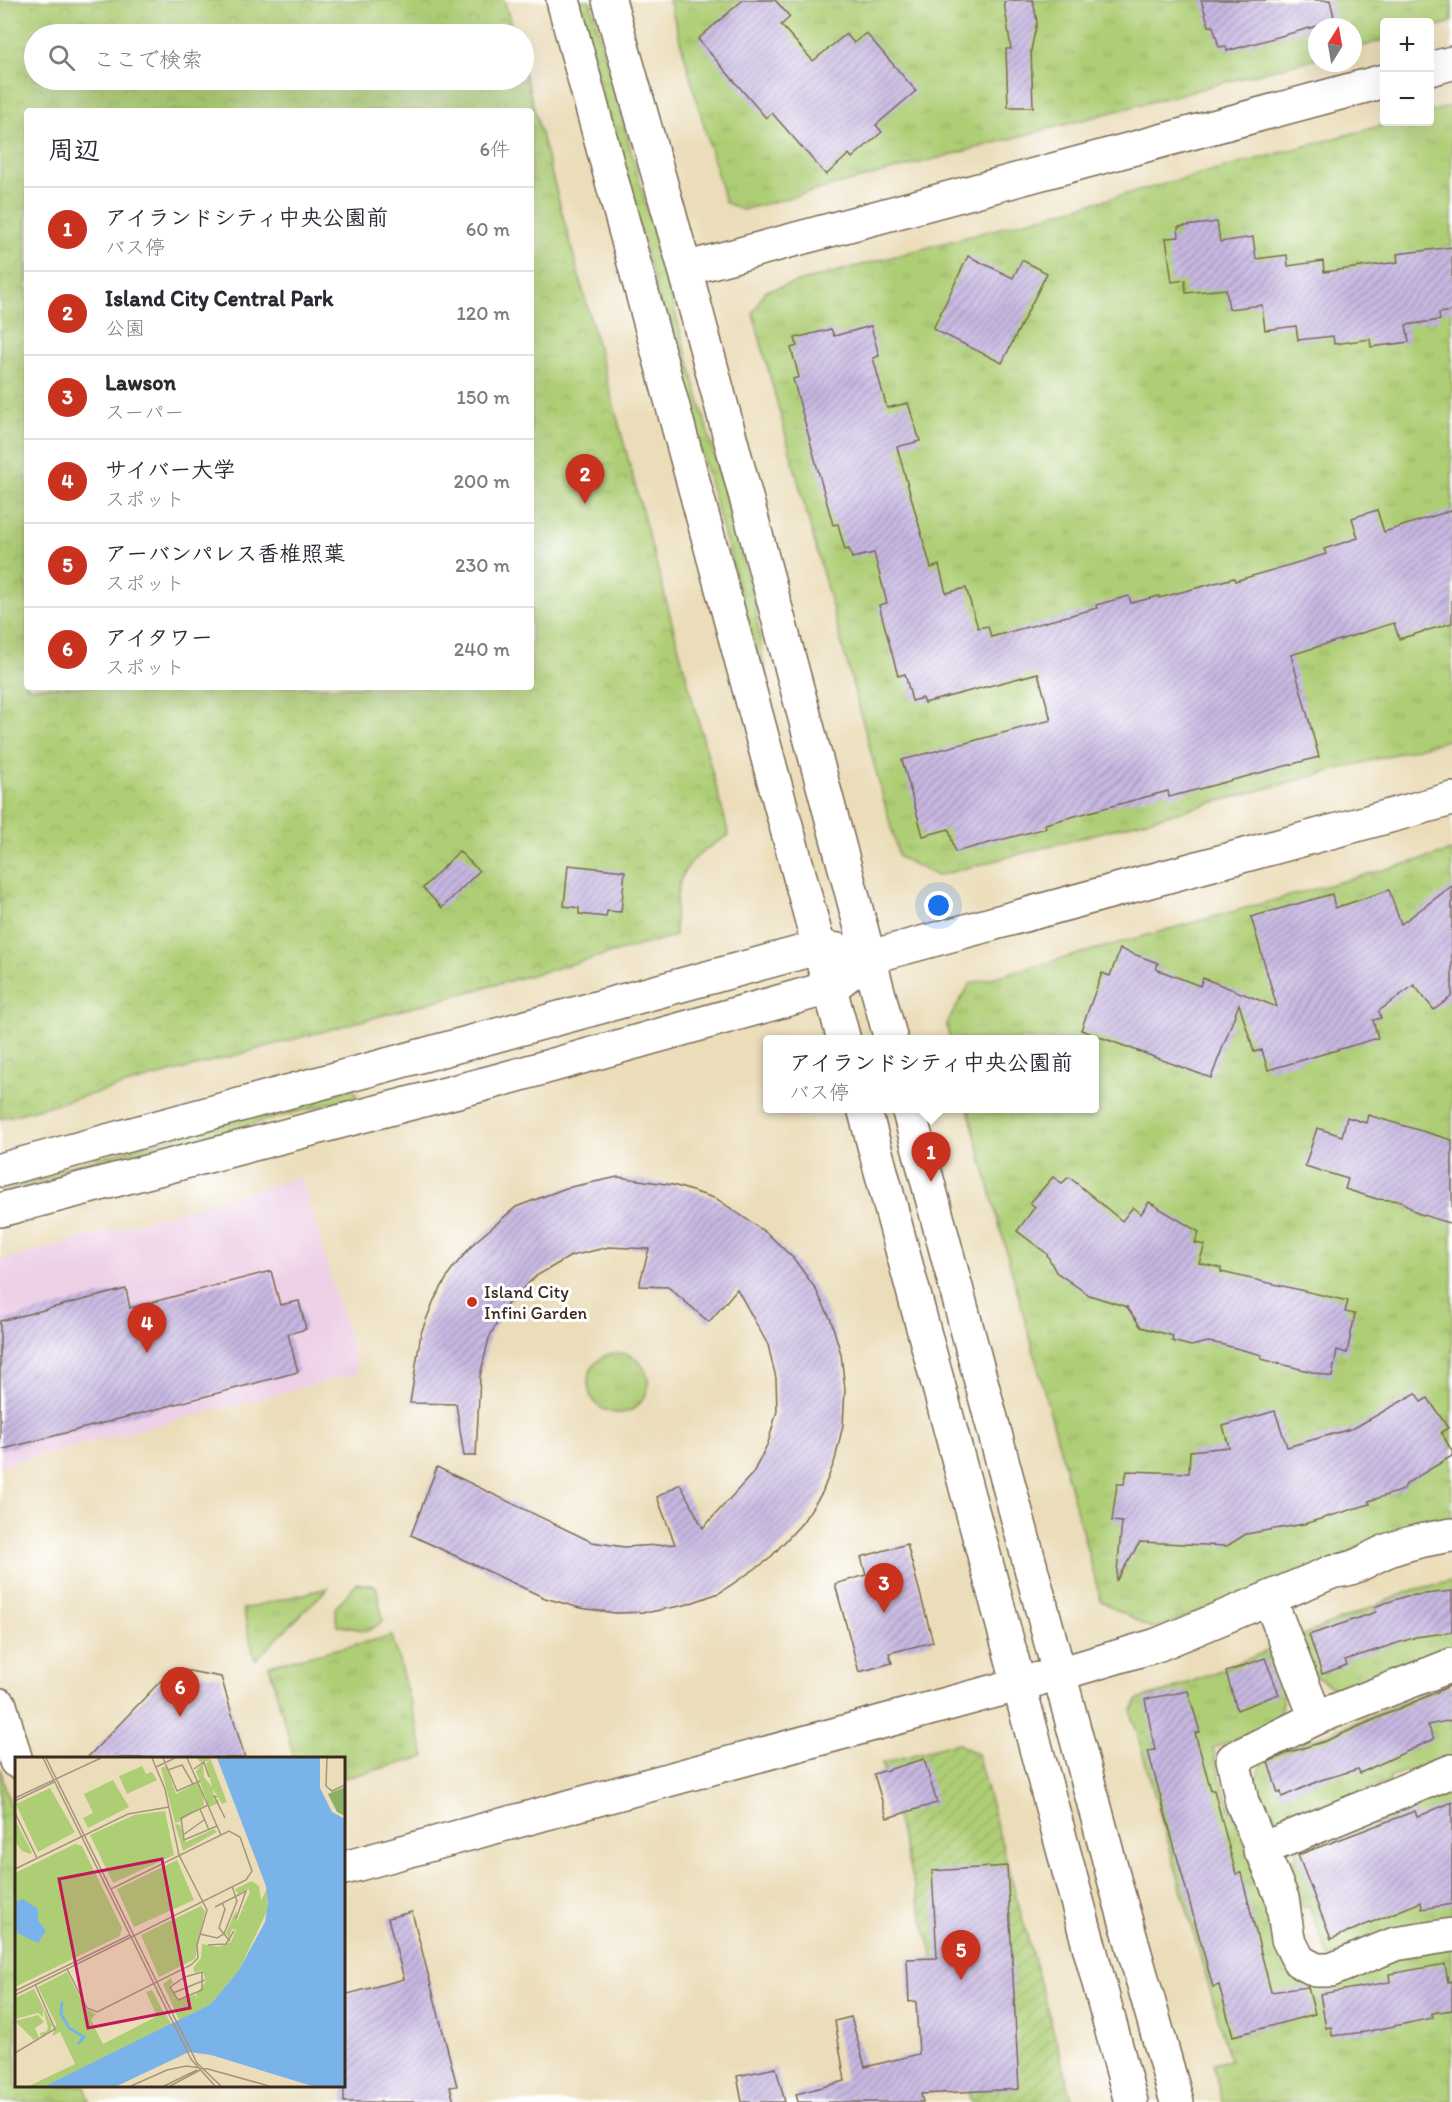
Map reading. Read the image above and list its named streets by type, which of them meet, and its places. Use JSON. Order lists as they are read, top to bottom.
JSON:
{
  "places": ["Island City Infini Garden"],
  "north": "top",
  "page": {
    "map_buttons": ["+", "−"],
    "search": "ここで検索",
    "heading": ["周辺", "6件"],
    "list": [
      {
        "mark": "1",
        "name": "アイランドシティ中央公園前",
        "note": "バス停",
        "value": "60 m"
      },
      {
        "mark": "2",
        "name": "Island City Central Park",
        "note": "公園",
        "value": "120 m"
      },
      {
        "mark": "3",
        "name": "Lawson",
        "note": "スーパー",
        "value": "150 m"
      },
      {
        "mark": "4",
        "name": "サイバー大学",
        "note": "スポット",
        "value": "200 m"
      },
      {
        "mark": "5",
        "name": "アーバンパレス香椎照葉",
        "note": "スポット",
        "value": "230 m"
      },
      {
        "mark": "6",
        "name": "アイタワー",
        "note": "スポット",
        "value": "240 m"
      }
    ],
    "pins": [
      "2",
      "1",
      "4",
      "3",
      "6",
      "5"
    ],
    "popup": ["アイランドシティ中央公園前", "バス停"]
  }
}
